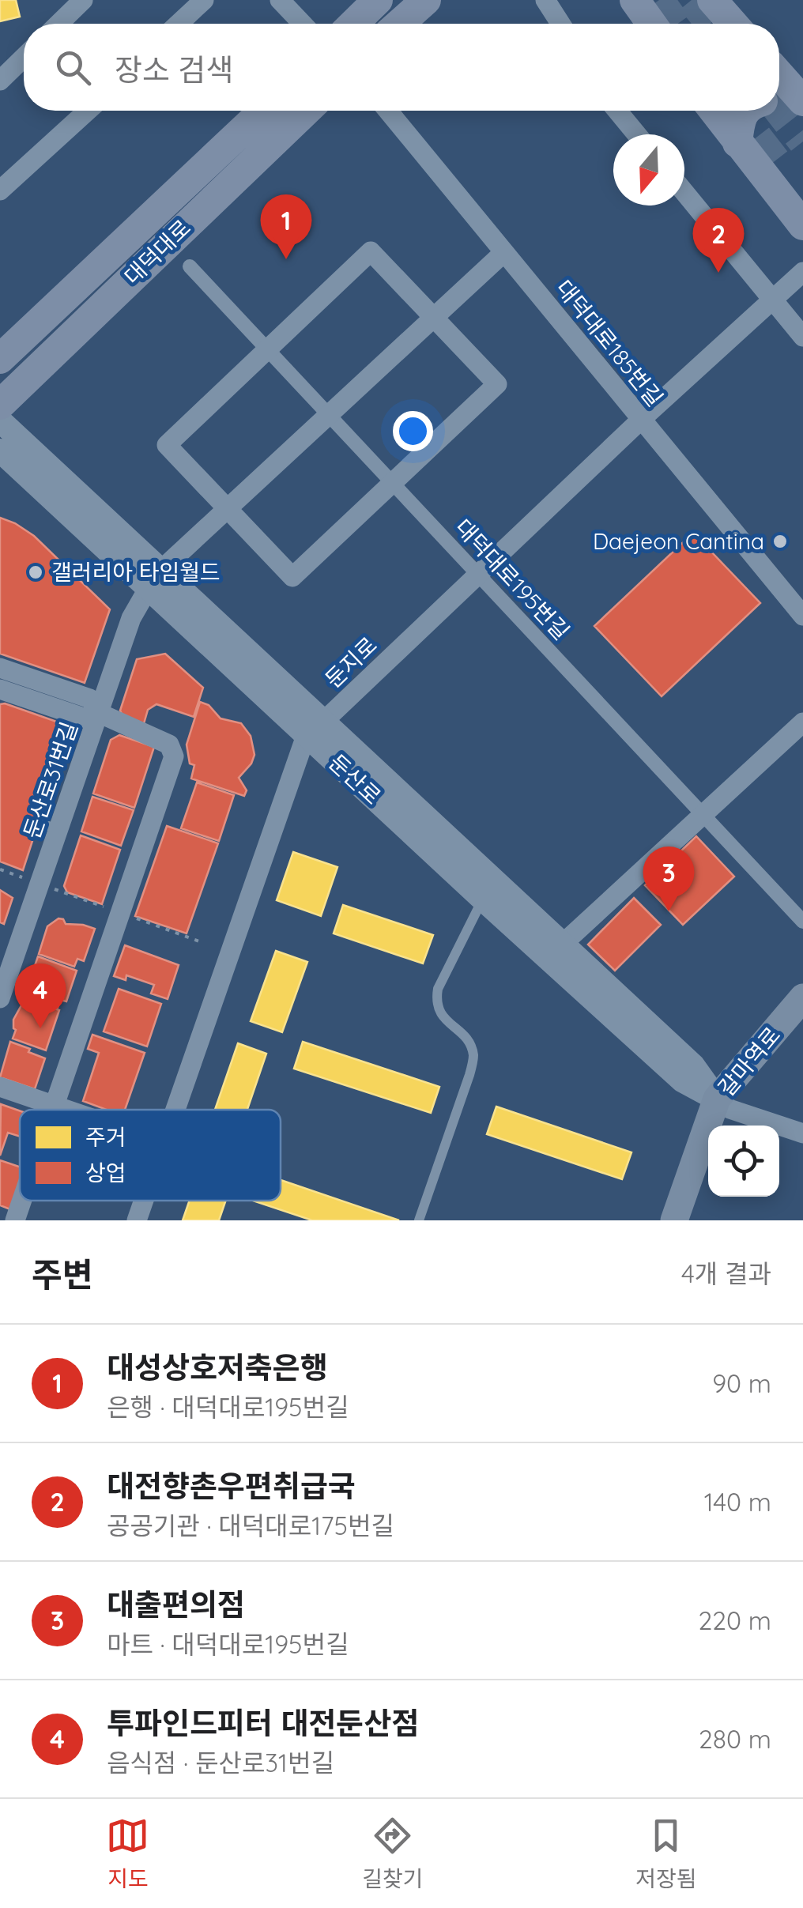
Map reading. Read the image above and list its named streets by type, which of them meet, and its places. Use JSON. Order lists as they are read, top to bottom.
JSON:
{
  "streets": {
    "main road": ["대덕대로", "갈마역로"],
    "street": [
      "대덕대로185번길",
      "대덕대로195번길",
      "둔지로",
      "둔산로",
      "둔산로31번길"
    ]
  },
  "crossings": [
    ["대덕대로185번길", "둔지로"],
    ["대덕대로195번길", "둔지로"],
    ["둔지로", "둔산로"],
    ["둔산로", "둔산로31번길"],
    ["둔산로", "갈마역로"]
  ],
  "places": ["Daejeon Cantina", "갤러리아 타임월드"],
  "legend": ["주거", "상업"],
  "north": "bottom",
  "page": {
    "search": "장소 검색",
    "pins": [
      "1",
      "2",
      "3",
      "4"
    ],
    "heading": ["주변", "4개 결과"],
    "list": [
      {
        "mark": "1",
        "name": "대성상호저축은행",
        "note": "은행 · 대덕대로195번길",
        "value": "90 m"
      },
      {
        "mark": "2",
        "name": "대전향촌우편취급국",
        "note": "공공기관 · 대덕대로175번길",
        "value": "140 m"
      },
      {
        "mark": "3",
        "name": "대출편의점",
        "note": "마트 · 대덕대로195번길",
        "value": "220 m"
      },
      {
        "mark": "4",
        "name": "투파인드피터 대전둔산점",
        "note": "음식점 · 둔산로31번길",
        "value": "280 m"
      }
    ],
    "nav": ["지도", "길찾기", "저장됨"]
  }
}
